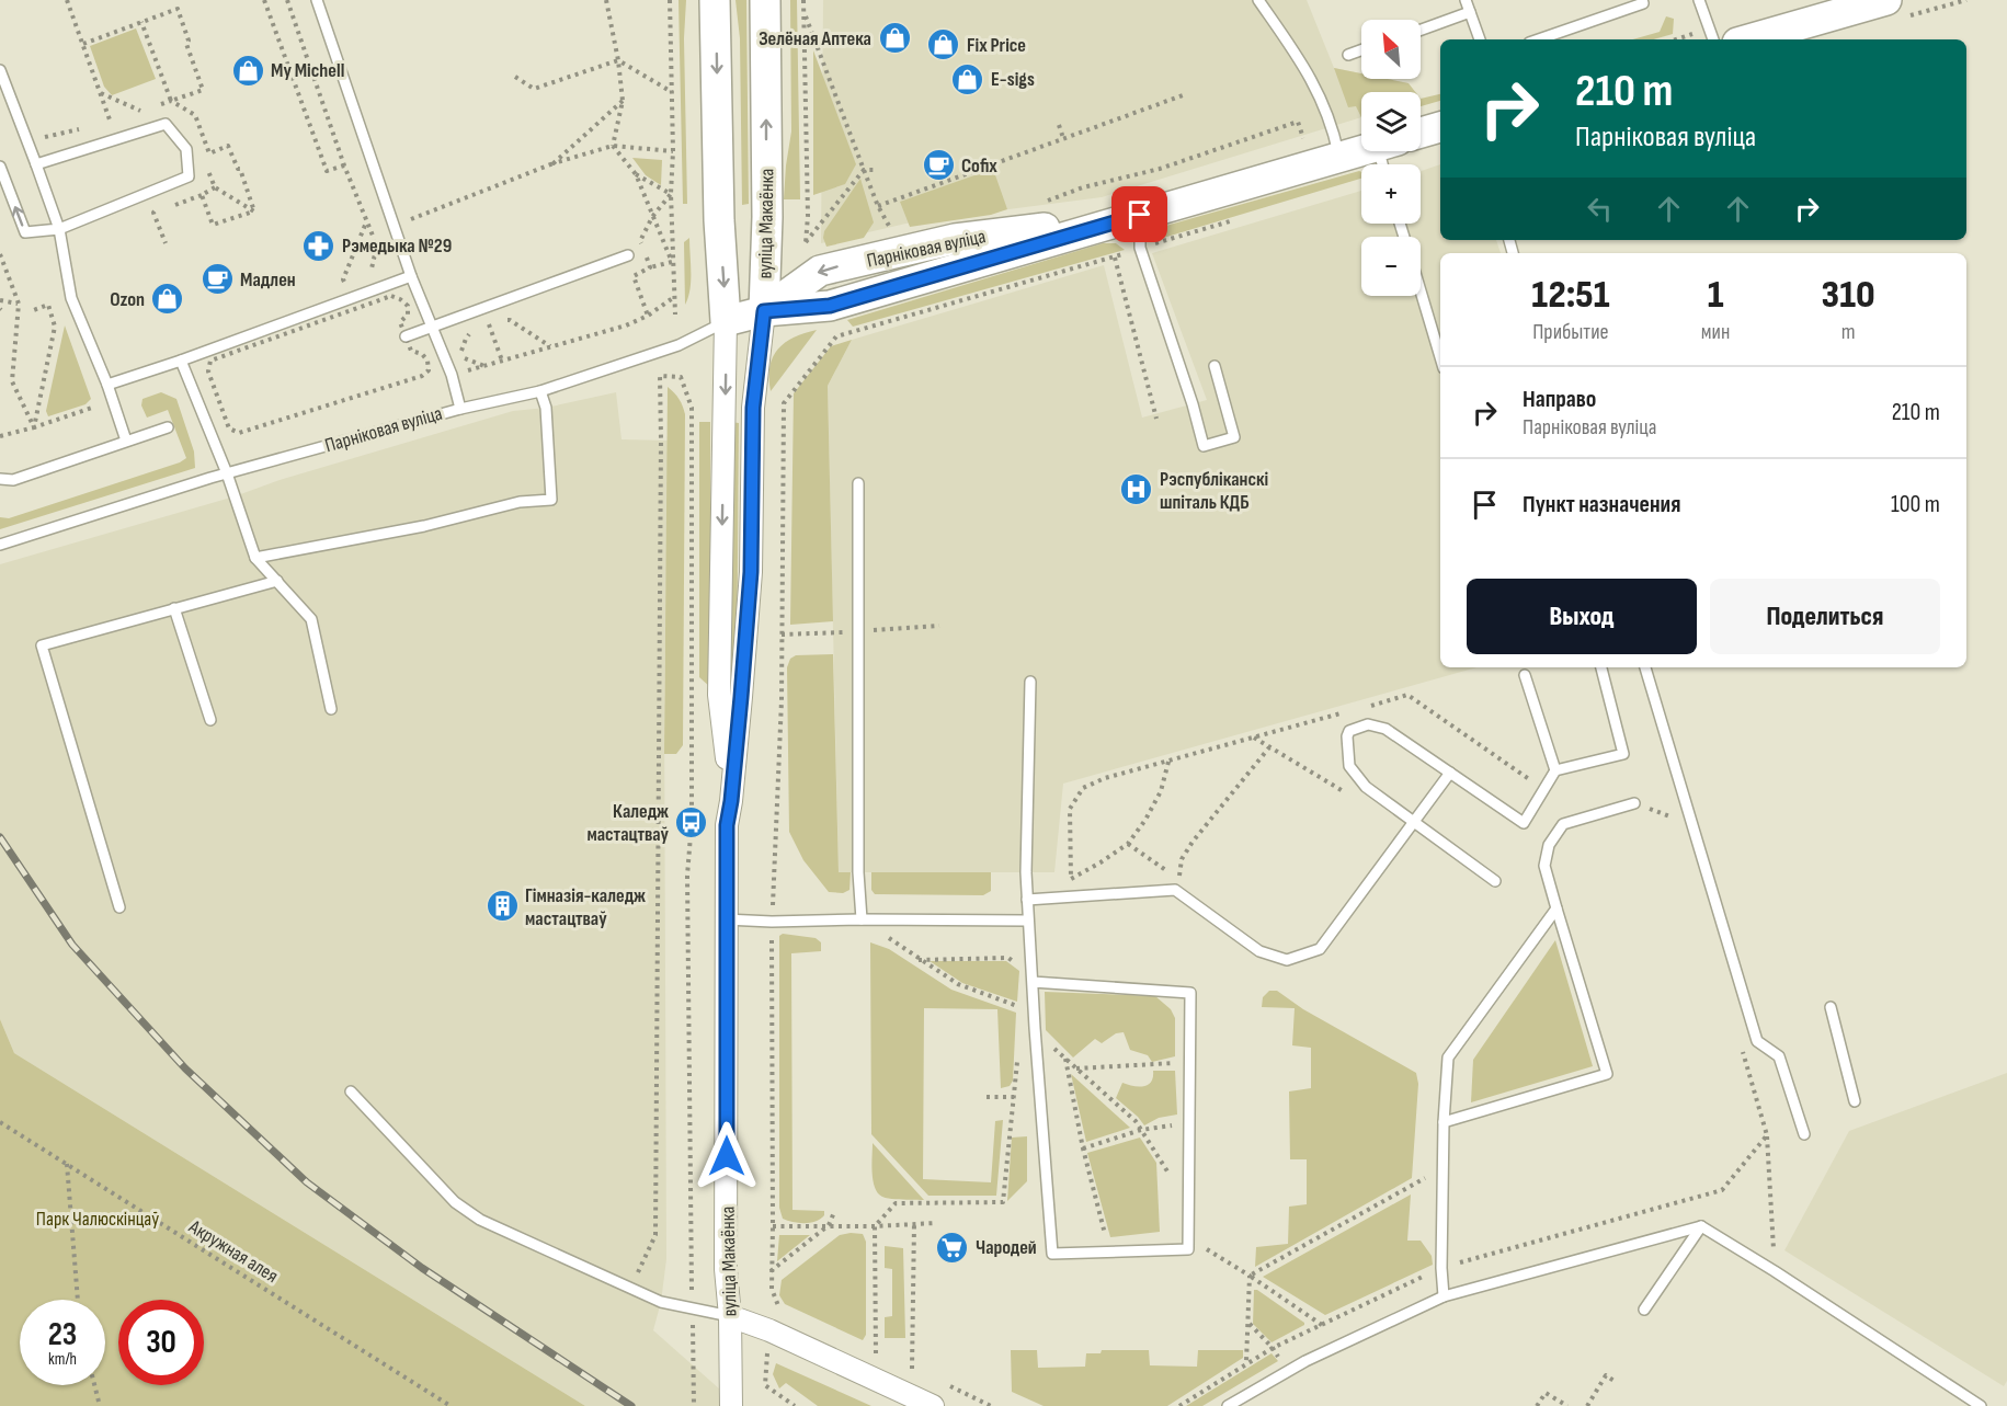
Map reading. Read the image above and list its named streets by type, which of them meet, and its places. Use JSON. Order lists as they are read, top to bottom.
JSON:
{
  "streets": {
    "street": ["вуліца Макаёнка", "Парніковая вуліца"],
    "path": ["Акружная алея"]
  },
  "crossings": [
    ["вуліца Макаёнка", "Парніковая вуліца"]
  ],
  "parks": ["Парк Чалюскінцаў"],
  "places": {
    "shop": [
      "Зелёная Аптека",
      "Fix Price",
      "My Michell",
      "E-sigs",
      "Ozon"
    ],
    "cafe": ["Cofix", "Мадлен"],
    "pharmacy": ["Рэмедыка №29"],
    "hospital": ["Рэспубліканскі шпіталь КДБ"],
    "bus stop": ["Каледж мастацтваў"],
    "building": ["Гімназія-каледж мастацтваў"],
    "supermarket": ["Чародей"]
  },
  "north": "top left",
  "page": {
    "map_buttons": ["+", "−"],
    "turn": ["210 m", "Парніковая вуліца"],
    "eta": [
      "12:51",
      "Прибытие",
      "1",
      "мин",
      "310",
      "m"
    ],
    "list": [
      {
        "name": "Направо",
        "note": "Парніковая вуліца",
        "value": "210 m"
      },
      {
        "name": "Пункт назначения",
        "value": "100 m"
      }
    ],
    "buttons": ["Выход", "Поделиться"],
    "speed": "23 km/h",
    "limit": "30"
  }
}
